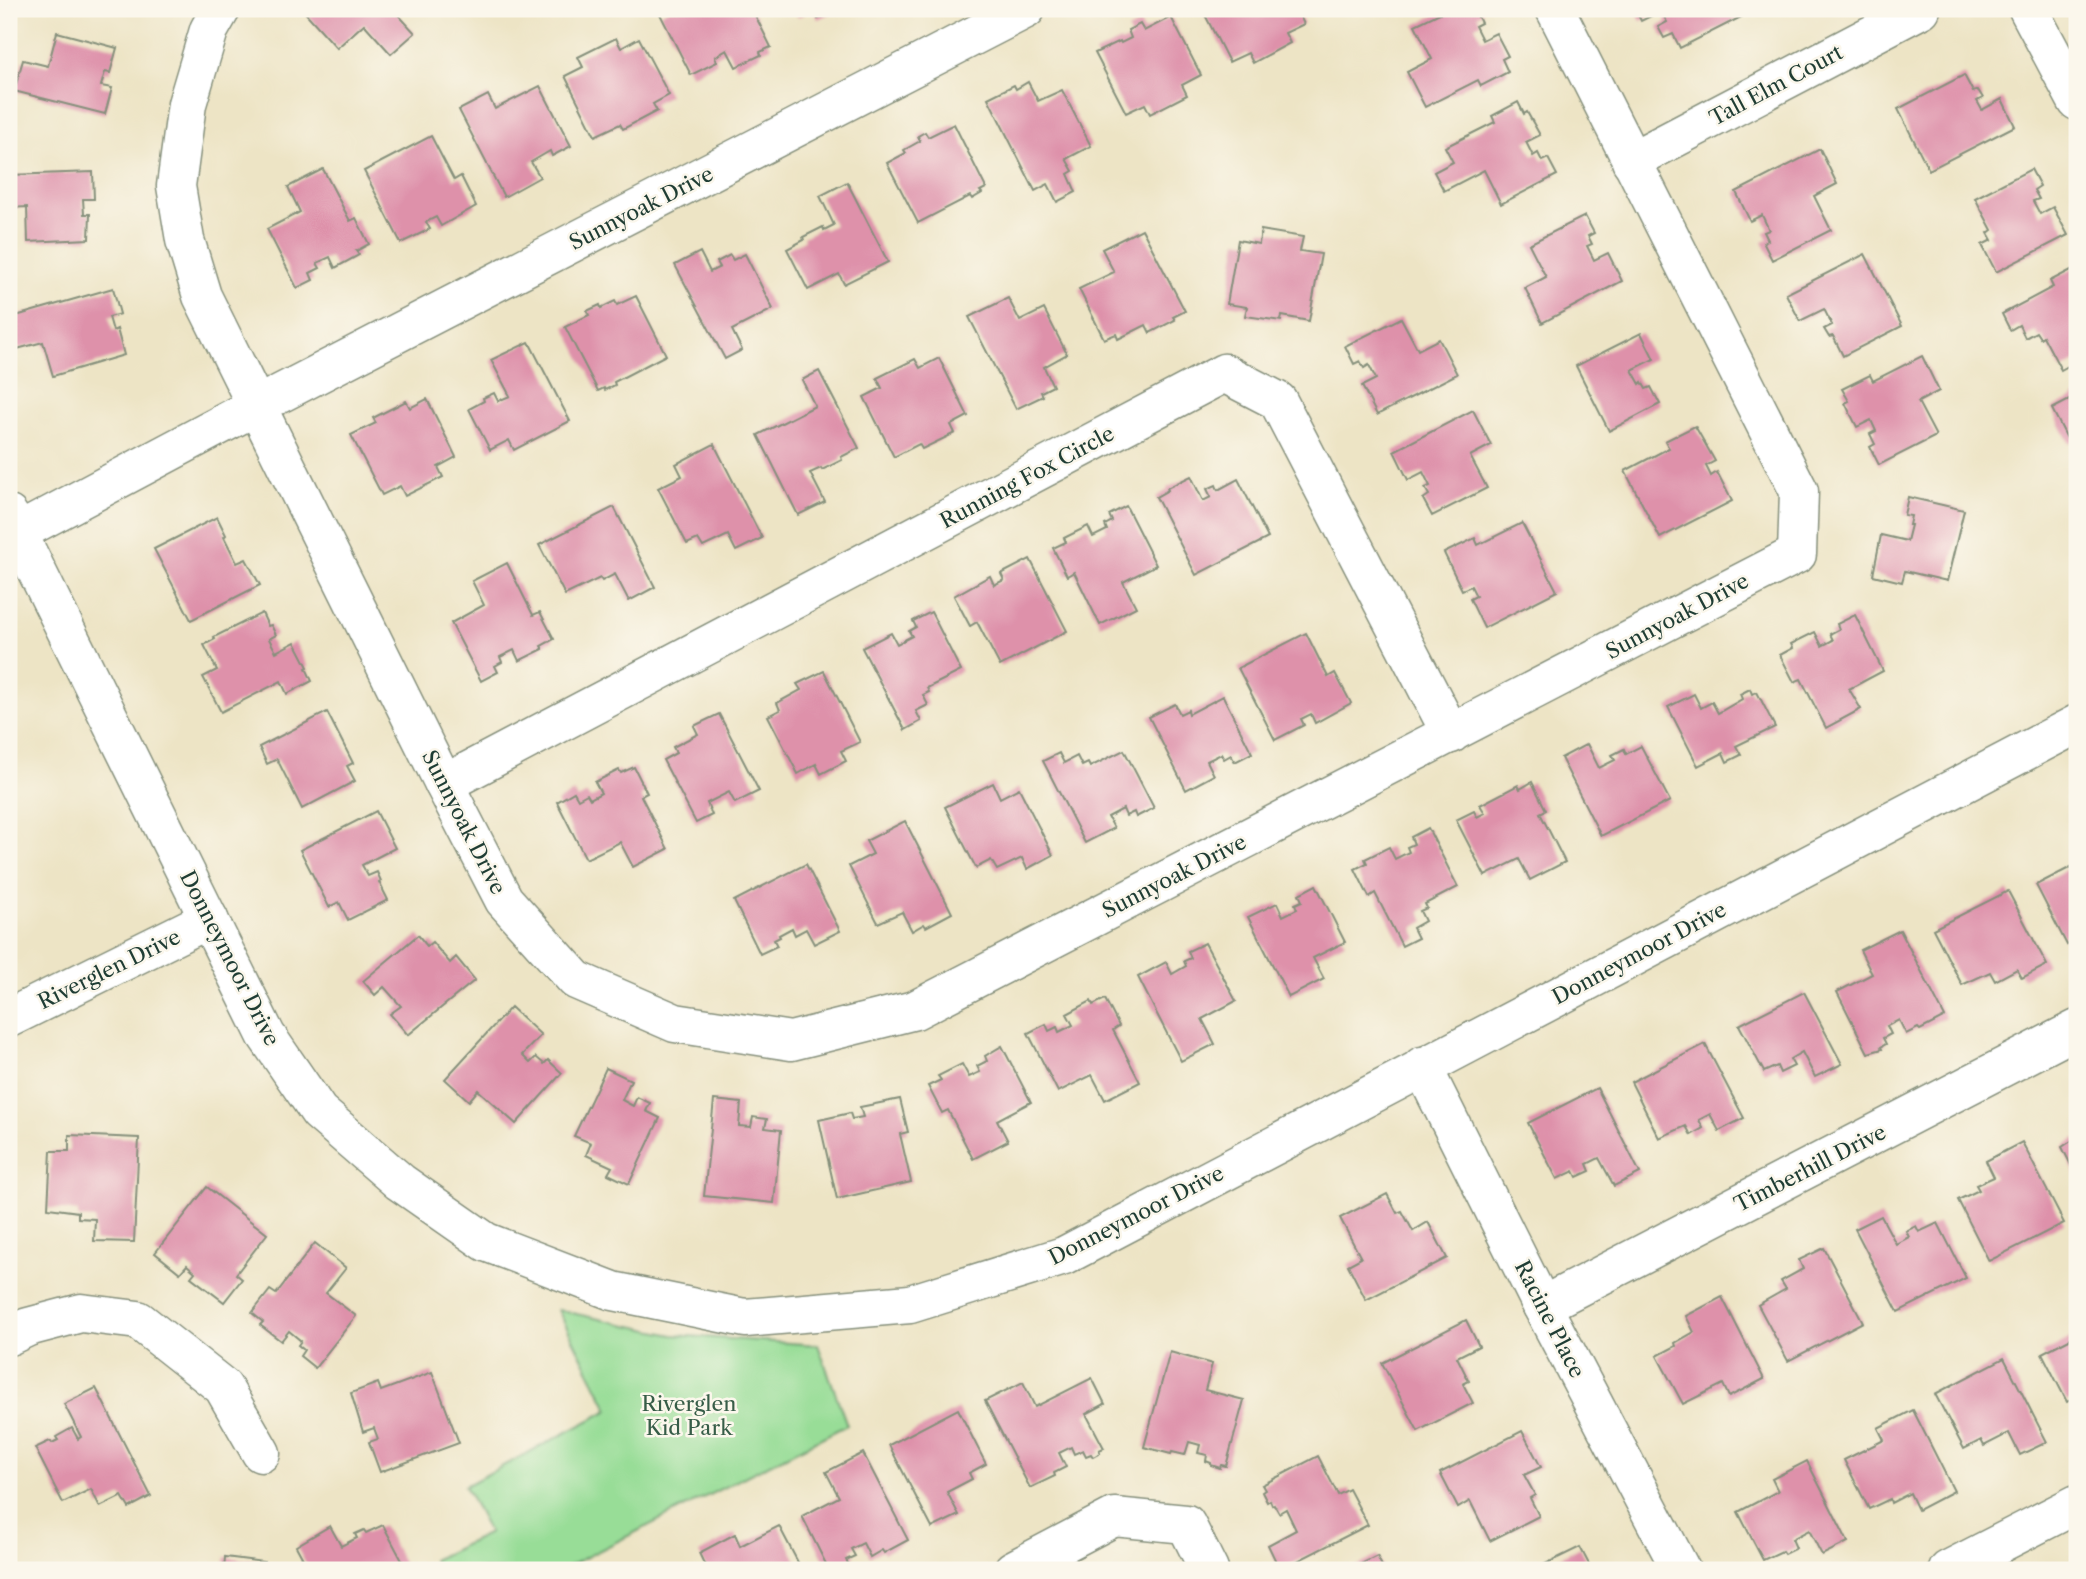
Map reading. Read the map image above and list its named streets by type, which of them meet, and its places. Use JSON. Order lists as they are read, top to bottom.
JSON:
{
  "streets": {
    "street": [
      "Tall Elm Court",
      "Sunnyoak Drive",
      "Running Fox Circle",
      "Donneymoor Drive",
      "Riverglen Drive",
      "Timberhill Drive",
      "Racine Place"
    ]
  },
  "crossings": [
    ["Tall Elm Court", "Sunnyoak Drive"],
    ["Sunnyoak Drive", "Running Fox Circle"],
    ["Sunnyoak Drive", "Donneymoor Drive"],
    ["Donneymoor Drive", "Riverglen Drive"],
    ["Donneymoor Drive", "Racine Place"],
    ["Timberhill Drive", "Racine Place"]
  ],
  "parks": ["Riverglen Kid Park"]
}
